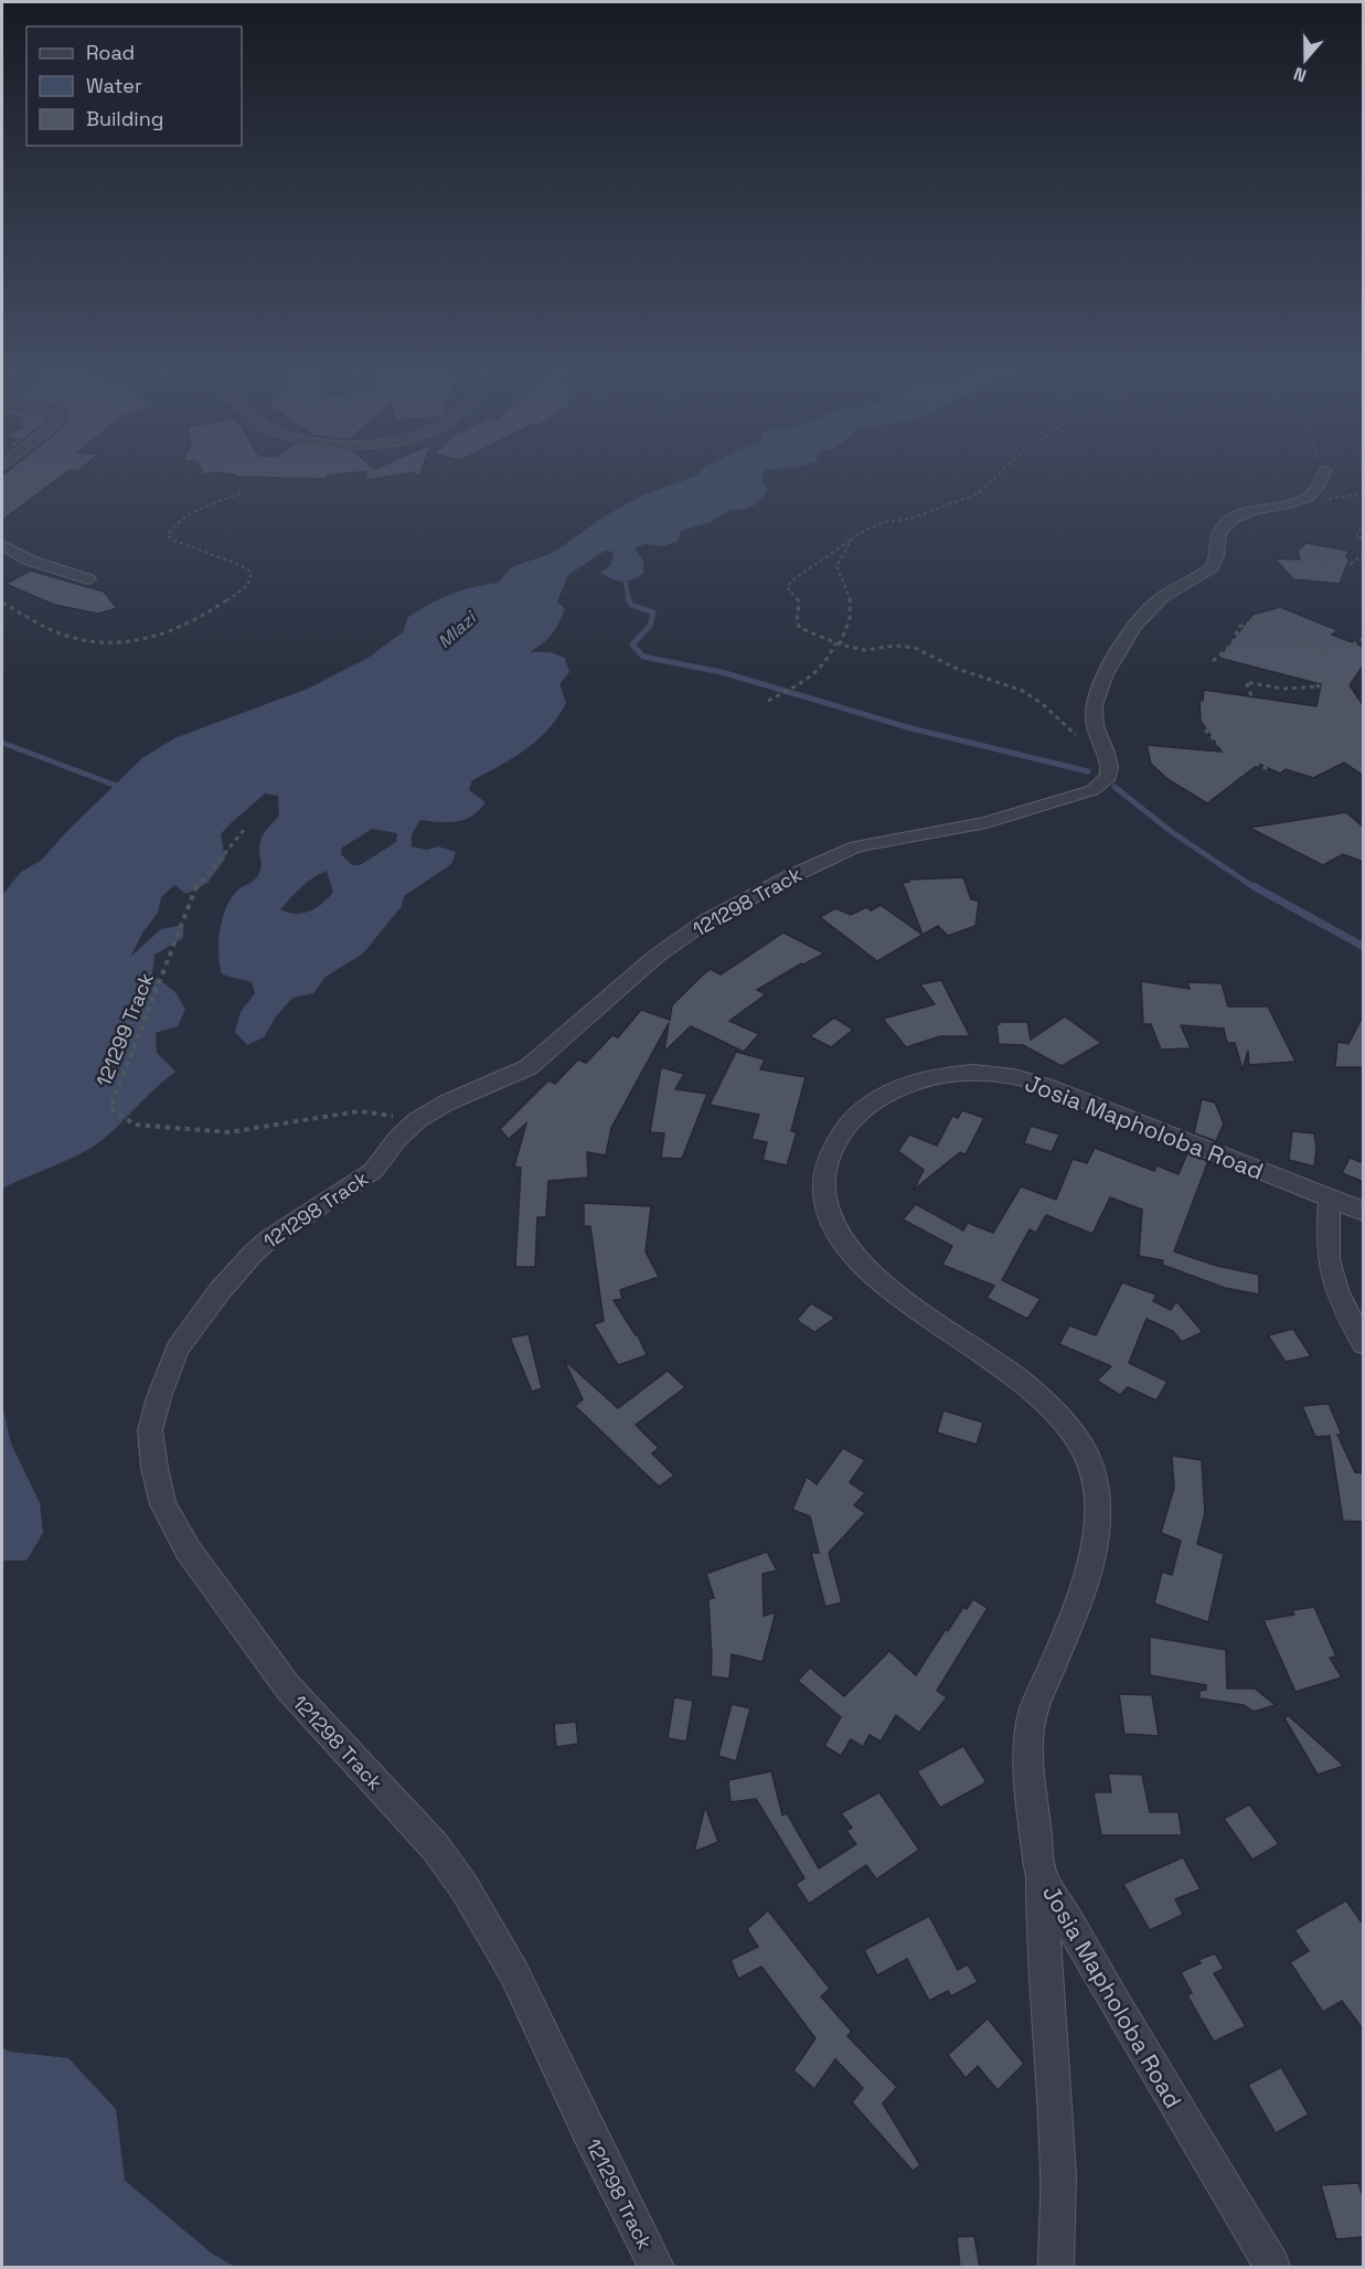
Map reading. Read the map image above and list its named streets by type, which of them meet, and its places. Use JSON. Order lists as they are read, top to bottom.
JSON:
{
  "streets": {
    "street": ["121298 Track", "Josia Mapholoba Road"],
    "path": ["121299 Track"]
  },
  "crossings": [
    ["121298 Track", "121299 Track"]
  ],
  "water": ["Mlazi"],
  "legend": ["Road", "Water", "Building"],
  "north": "bottom"
}
